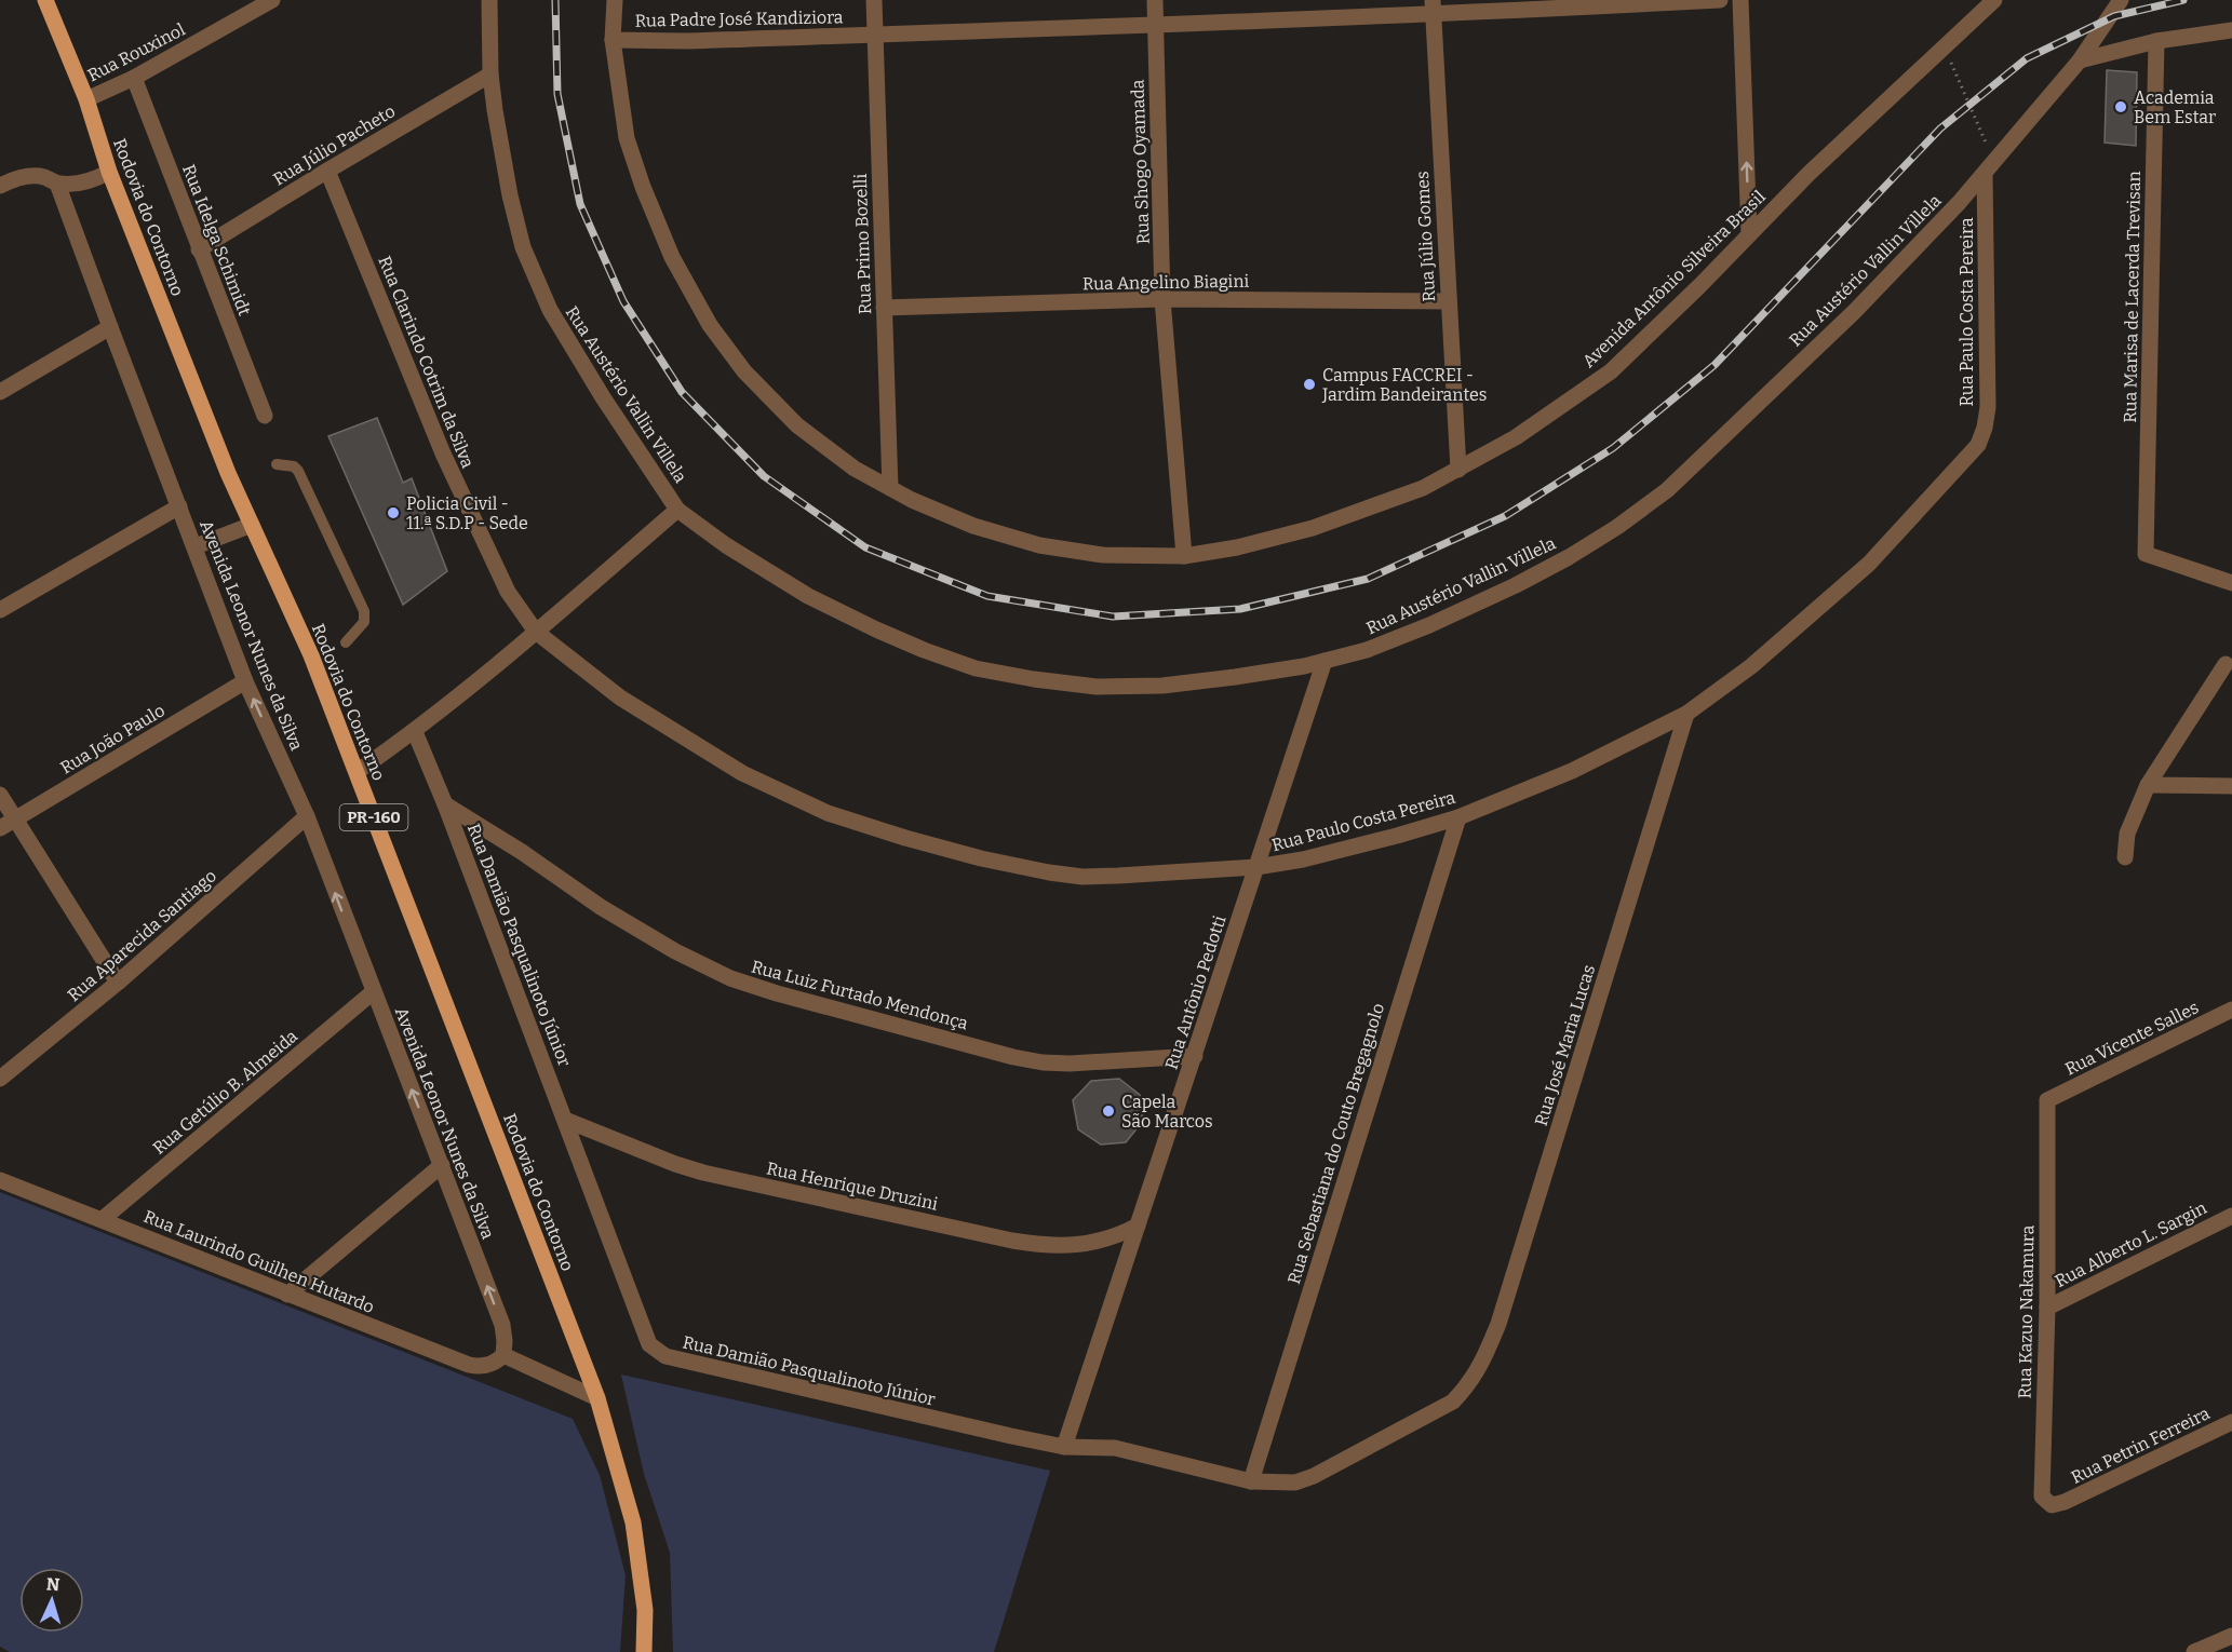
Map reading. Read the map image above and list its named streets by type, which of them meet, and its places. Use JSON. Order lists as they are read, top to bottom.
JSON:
{
  "streets": {
    "main road": ["Rodovia do Contorno", "PR-160"],
    "street": [
      "Rua Padre José Kandiziora",
      "Rua Rouxinol",
      "Rua Júlio Pacheto",
      "Rua Shogo Oyamada",
      "Rua Júlio Gomes",
      "Rua Idelga Schimidt",
      "Rua Primo Bozelli",
      "Rua Austério Vallin Villela",
      "Avenida Antônio Silveira Brasil",
      "Rua Angelino Biagini",
      "Rua Marisa de Lacerda Trevisan",
      "Rua Paulo Costa Pereira",
      "Rua Clarindo Cotrim da Silva",
      "Avenida Leonor Nunes da Silva",
      "Rua João Paulo",
      "Rua Aparecida Santiago",
      "Rua Damião Pasqualinoto Júnior",
      "Rua Antônio Pedotti",
      "Rua Luiz Furtado Mendonça",
      "Rua Vicente Salles",
      "Rua José Maria Lucas",
      "Rua Getúlio B. Almeida",
      "Rua Sebastiana do Couto Bregagnolo",
      "Rua Henrique Druzini",
      "Rua Alberto L. Sargin",
      "Rua Laurindo Guilhen Hutardo",
      "Rua Kazuo Nakamura",
      "Rua Petrin Ferreira"
    ]
  },
  "crossings": [
    ["Rua Padre José Kandiziora", "Rua Shogo Oyamada"],
    ["Rua Padre José Kandiziora", "Rua Júlio Gomes"],
    ["Rua Padre José Kandiziora", "Rua Primo Bozelli"],
    ["Rua Padre José Kandiziora", "Avenida Antônio Silveira Brasil"],
    ["Rua Rouxinol", "Rodovia do Contorno"],
    ["Rua Rouxinol", "Rua Idelga Schimidt"],
    ["Rua Júlio Pacheto", "Rua Idelga Schimidt"],
    ["Rua Júlio Pacheto", "Rua Austério Vallin Villela"],
    ["Rua Júlio Pacheto", "Rua Clarindo Cotrim da Silva"],
    ["Rua Shogo Oyamada", "Avenida Antônio Silveira Brasil"],
    ["Rua Shogo Oyamada", "Rua Angelino Biagini"],
    ["Rua Júlio Gomes", "Avenida Antônio Silveira Brasil"],
    ["Rua Júlio Gomes", "Rua Angelino Biagini"],
    ["Rua Primo Bozelli", "Avenida Antônio Silveira Brasil"],
    ["Rua Primo Bozelli", "Rua Angelino Biagini"],
    ["Rua Austério Vallin Villela", "Rua Paulo Costa Pereira"],
    ["Rua Austério Vallin Villela", "Rua Antônio Pedotti"],
    ["Rua Paulo Costa Pereira", "Rua Clarindo Cotrim da Silva"],
    ["Rua Paulo Costa Pereira", "Rua Antônio Pedotti"],
    ["Rua Paulo Costa Pereira", "Rua José Maria Lucas"],
    ["Rua Paulo Costa Pereira", "Rua Sebastiana do Couto Bregagnolo"],
    ["Avenida Leonor Nunes da Silva", "Rua João Paulo"],
    ["Avenida Leonor Nunes da Silva", "Rua Aparecida Santiago"],
    ["Avenida Leonor Nunes da Silva", "Rua Getúlio B. Almeida"],
    ["Avenida Leonor Nunes da Silva", "Rua Laurindo Guilhen Hutardo"],
    ["Rua Damião Pasqualinoto Júnior", "Rua Antônio Pedotti"],
    ["Rua Damião Pasqualinoto Júnior", "Rua Luiz Furtado Mendonça"],
    ["Rua Damião Pasqualinoto Júnior", "Rua José Maria Lucas"],
    ["Rua Damião Pasqualinoto Júnior", "Rua Sebastiana do Couto Bregagnolo"],
    ["Rua Damião Pasqualinoto Júnior", "Rua Henrique Druzini"],
    ["Rua Antônio Pedotti", "Rua Luiz Furtado Mendonça"],
    ["Rua Antônio Pedotti", "Rua Henrique Druzini"],
    ["Rua Vicente Salles", "Rua Kazuo Nakamura"],
    ["Rua Getúlio B. Almeida", "Rua Laurindo Guilhen Hutardo"],
    ["Rua Alberto L. Sargin", "Rua Kazuo Nakamura"],
    ["Rua Kazuo Nakamura", "Rua Petrin Ferreira"]
  ],
  "one_way": ["Avenida Leonor Nunes da Silva"],
  "places": [
    "Academia Bem Estar",
    "Campus FACCREI - Jardim Bandeirantes",
    "Policia Civil - 11.ª S.D.P - Sede",
    "Capela São Marcos"
  ],
  "north": "top"
}
